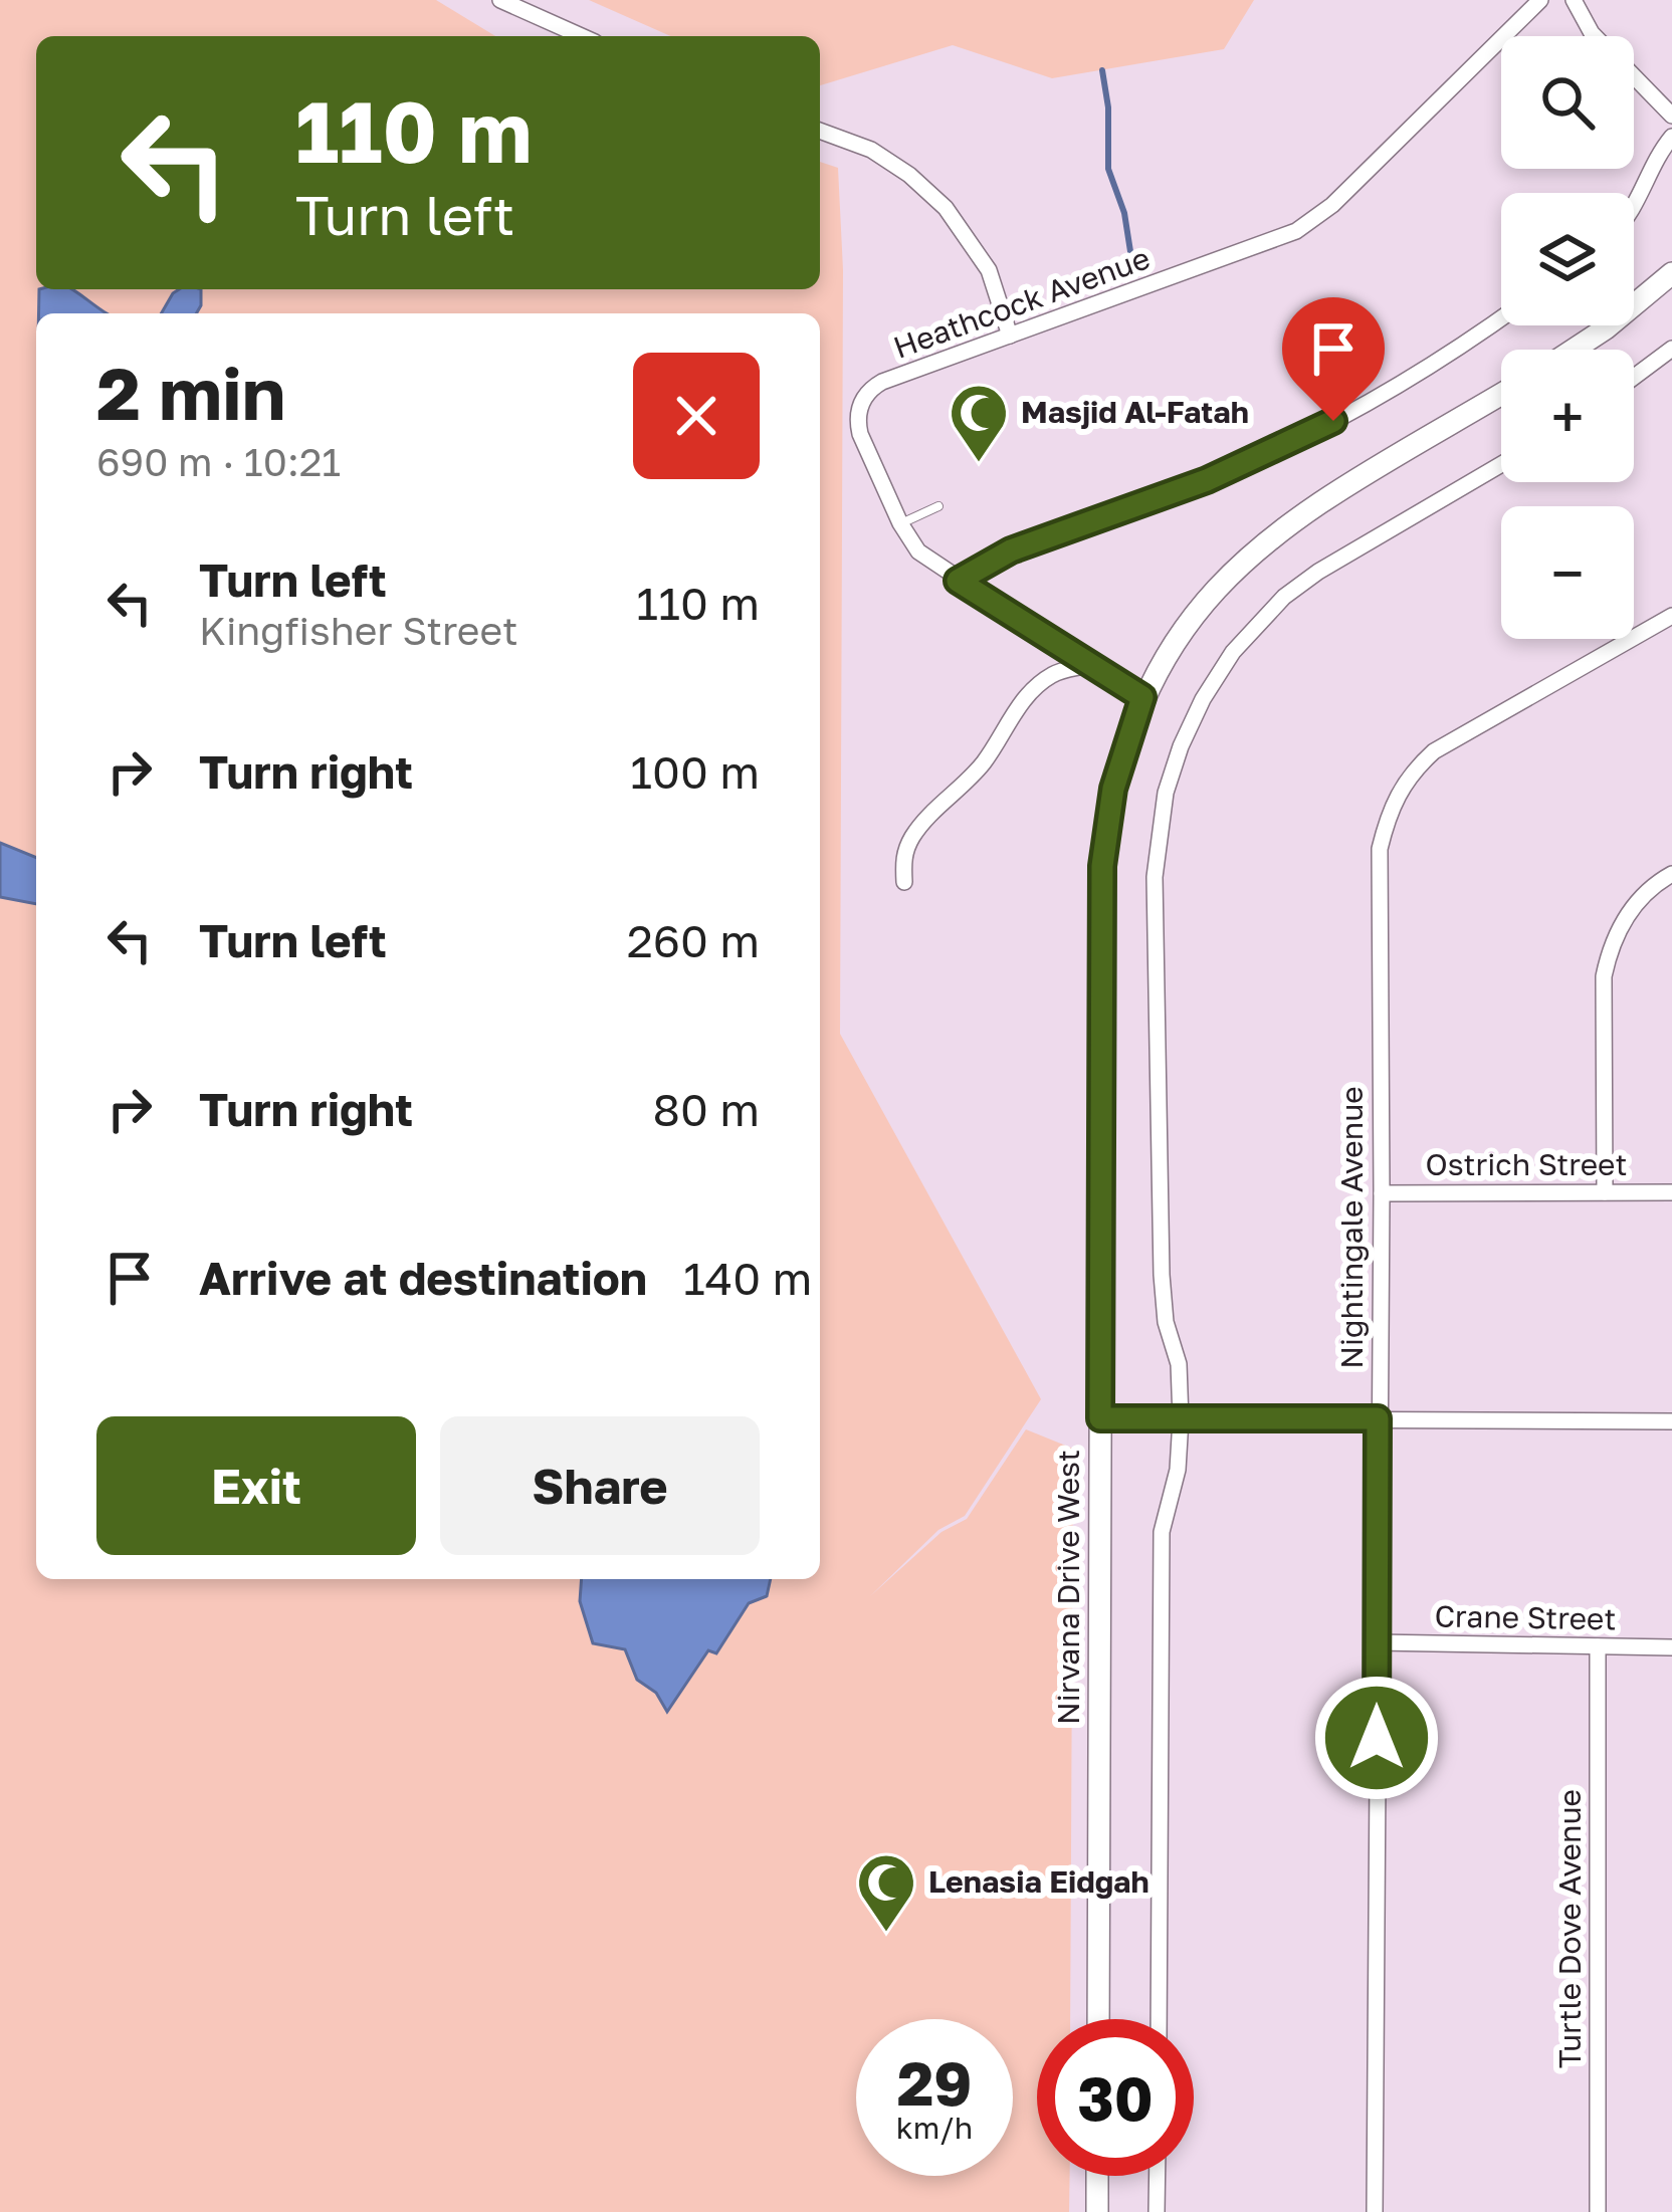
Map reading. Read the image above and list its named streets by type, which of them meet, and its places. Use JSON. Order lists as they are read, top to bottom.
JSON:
{
  "streets": {
    "main road": ["Nirvana Drive West"],
    "street": [
      "Heathcock Avenue",
      "Ostrich Street",
      "Nightingale Avenue",
      "Crane Street",
      "Turtle Dove Avenue"
    ]
  },
  "crossings": [
    ["Heathcock Avenue", "Nirvana Drive West"],
    ["Ostrich Street", "Nightingale Avenue"],
    ["Nightingale Avenue", "Crane Street"],
    ["Crane Street", "Turtle Dove Avenue"]
  ],
  "places": {
    "mosque": ["Masjid Al-Fatah", "Lenasia Eidgah"]
  },
  "page": {
    "map_buttons": ["+", "−"],
    "turn": ["110 m", "Turn left"],
    "heading": ["2 min", "690 m · 10:21"],
    "list": [
      {
        "name": "Turn left",
        "note": "Kingfisher Street",
        "value": "110 m"
      },
      {
        "name": "Turn right",
        "value": "100 m"
      },
      {
        "name": "Turn left",
        "value": "260 m"
      },
      {
        "name": "Turn right",
        "value": "80 m"
      },
      {
        "name": "Arrive at destination",
        "value": "140 m"
      }
    ],
    "buttons": ["Exit", "Share"],
    "speed": "29 km/h",
    "limit": "30"
  }
}
